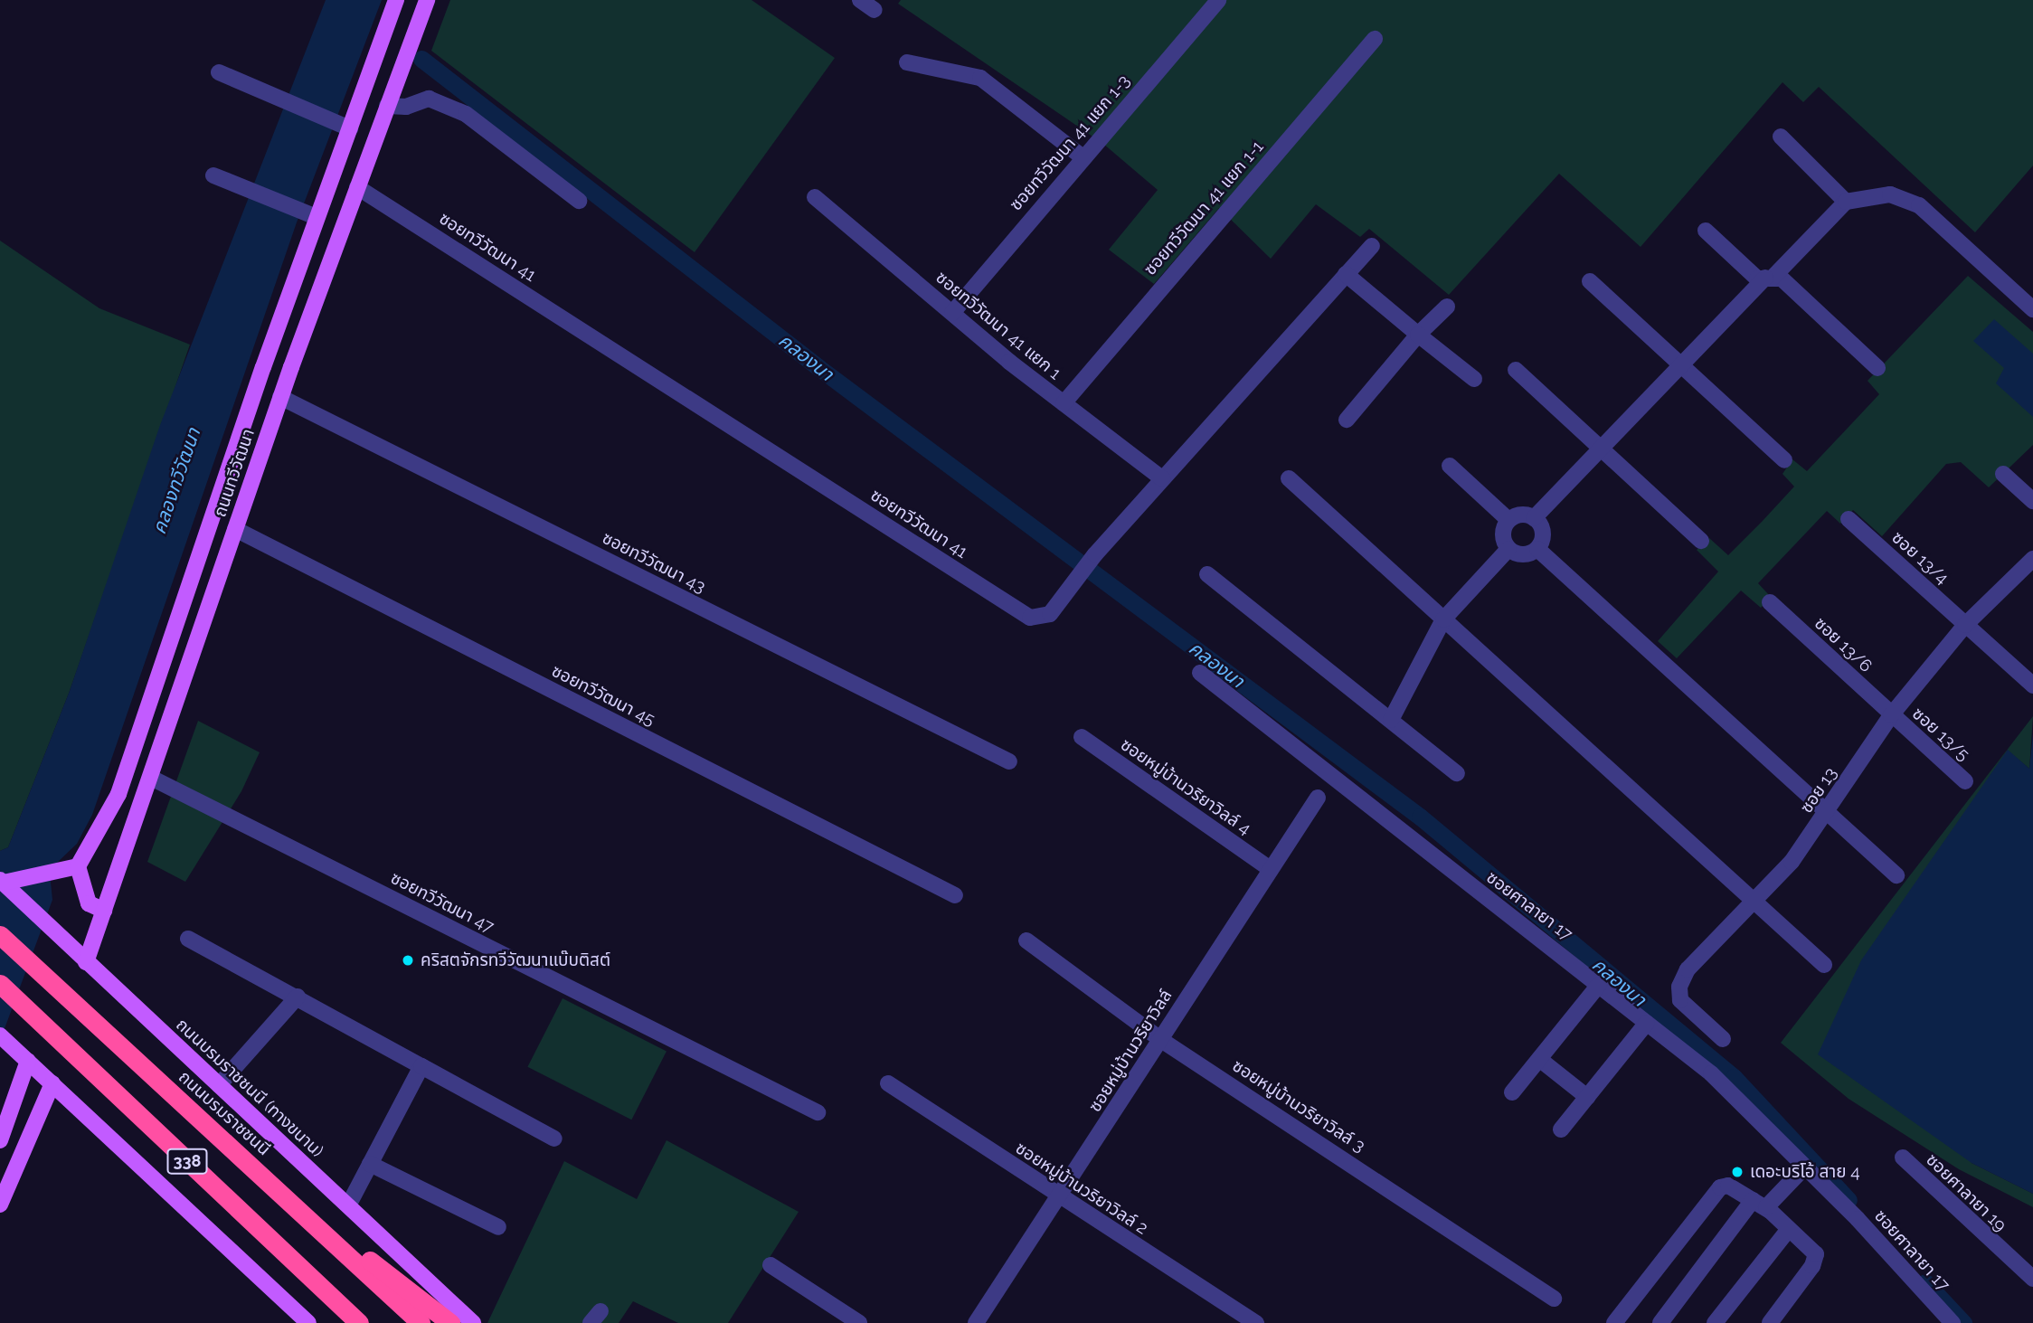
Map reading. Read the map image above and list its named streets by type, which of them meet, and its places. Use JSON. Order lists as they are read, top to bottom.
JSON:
{
  "streets": {
    "highway": ["ถนนบรมราชชนนี", "338"],
    "main road": ["ถนนทวีวัฒนา", "ถนนบรมราชชนนี (ทางขนาน)"],
    "street": [
      "ซอยทวีวัฒนา 41 แยก 1-3",
      "ซอยทวีวัฒนา 41 แยก 1-1",
      "ซอยทวีวัฒนา 41",
      "ซอยทวีวัฒนา 41 แยก 1",
      "ซอย 13/4",
      "ซอยทวีวัฒนา 43",
      "ซอย 13/6",
      "ซอยทวีวัฒนา 45",
      "ซอย 13/5",
      "ซอยหมู่บ้านวริยาวิลล์ 4",
      "ซอย 13",
      "ซอยทวีวัฒนา 47",
      "ซอยศาลายา 17",
      "ซอยหมู่บ้านวริยาวิลล์",
      "ซอยหมู่บ้านวริยาวิลล์ 3",
      "ซอยหมู่บ้านวริยาวิลล์ 2",
      "ซอยศาลายา 19"
    ]
  },
  "crossings": [
    ["ซอยทวีวัฒนา 41 แยก 1-3", "ซอยทวีวัฒนา 41 แยก 1"],
    ["ซอยทวีวัฒนา 41 แยก 1-1", "ซอยทวีวัฒนา 41 แยก 1"],
    ["ซอยทวีวัฒนา 41", "ซอยทวีวัฒนา 41 แยก 1"],
    ["ซอยทวีวัฒนา 41", "ถนนทวีวัฒนา"],
    ["ถนนทวีวัฒนา", "ซอยทวีวัฒนา 43"],
    ["ถนนทวีวัฒนา", "ซอยทวีวัฒนา 45"],
    ["ถนนทวีวัฒนา", "ซอยทวีวัฒนา 47"],
    ["ถนนทวีวัฒนา", "ถนนบรมราชชนนี (ทางขนาน)"],
    ["ซอย 13/4", "ซอย 13"],
    ["ซอย 13/6", "ซอย 13/5"],
    ["ซอย 13/6", "ซอย 13"],
    ["ซอย 13/5", "ซอย 13"],
    ["ซอยหมู่บ้านวริยาวิลล์ 4", "ซอยหมู่บ้านวริยาวิลล์"],
    ["ซอยหมู่บ้านวริยาวิลล์", "ซอยหมู่บ้านวริยาวิลล์ 3"],
    ["ซอยหมู่บ้านวริยาวิลล์", "ซอยหมู่บ้านวริยาวิลล์ 2"]
  ],
  "water": ["คลองนา", "คลองทวีวัฒนา"],
  "places": ["คริสตจักรทวีวัฒนาแบ๊บติสต์", "เดอะบริโอ้ สาย 4"]
}
